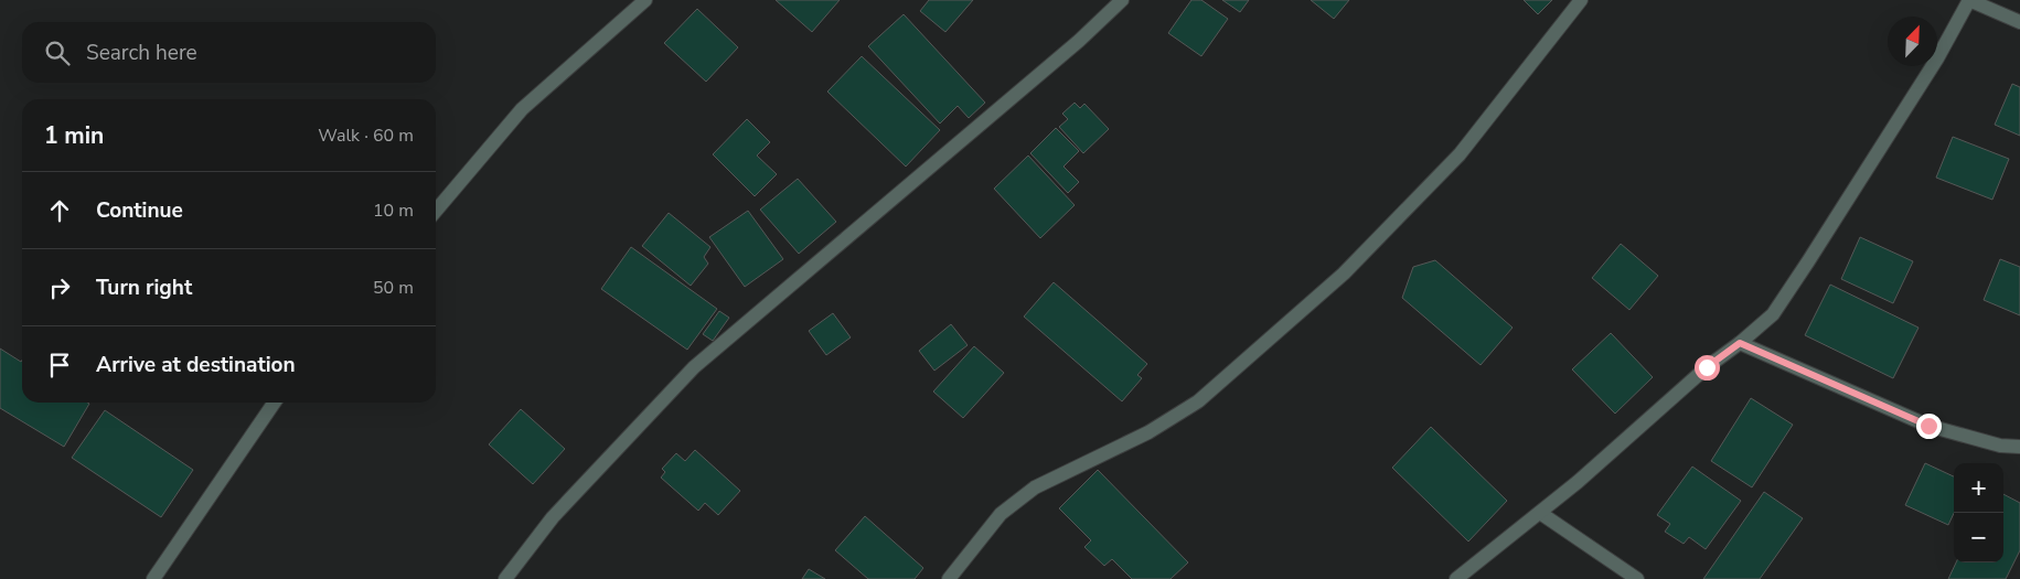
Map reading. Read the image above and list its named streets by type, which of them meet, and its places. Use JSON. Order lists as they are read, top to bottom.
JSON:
{
  "north": "top right",
  "page": {
    "search": "Search here",
    "heading": ["1 min", "Walk · 60 m"],
    "list": [
      ["Continue", "10 m"],
      ["Turn right", "50 m"],
      "Arrive at destination"
    ],
    "map_buttons": ["+", "−"]
  }
}
